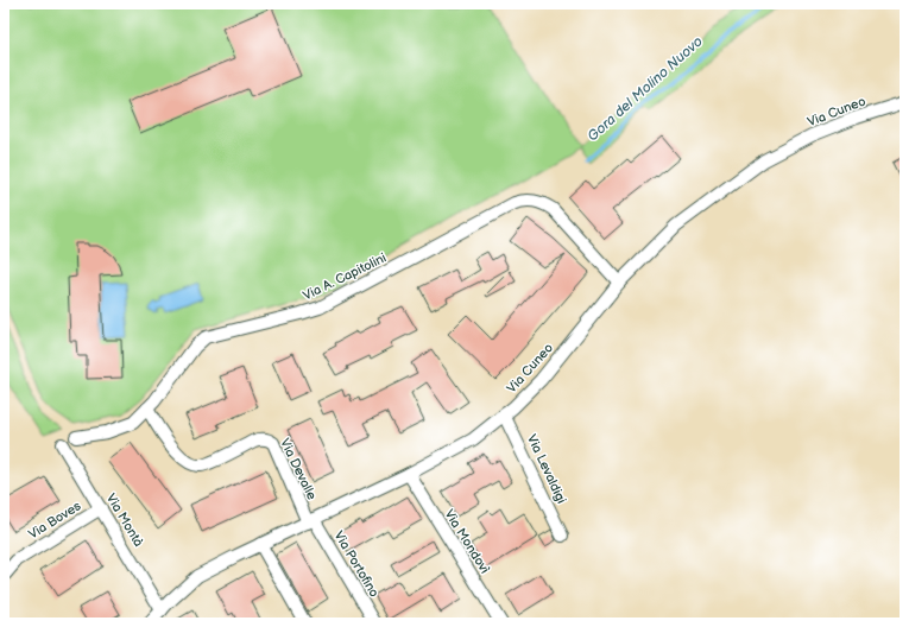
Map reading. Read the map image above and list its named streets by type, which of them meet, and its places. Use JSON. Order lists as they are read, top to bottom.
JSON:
{
  "streets": {
    "street": [
      "Via Cuneo",
      "Via A. Capitolini",
      "Via Devalle",
      "Via Levaldigi",
      "Via Boves",
      "Via Montà",
      "Via Mondovì",
      "Via Portofino"
    ]
  },
  "crossings": [
    ["Via Cuneo", "Via A. Capitolini"],
    ["Via Cuneo", "Via Devalle"],
    ["Via Cuneo", "Via Levaldigi"],
    ["Via Cuneo", "Via Montà"],
    ["Via Cuneo", "Via Mondovì"],
    ["Via Cuneo", "Via Portofino"],
    ["Via A. Capitolini", "Via Devalle"],
    ["Via Devalle", "Via Portofino"],
    ["Via Boves", "Via Montà"]
  ],
  "water": ["Gora del Molino Nuovo"]
}
